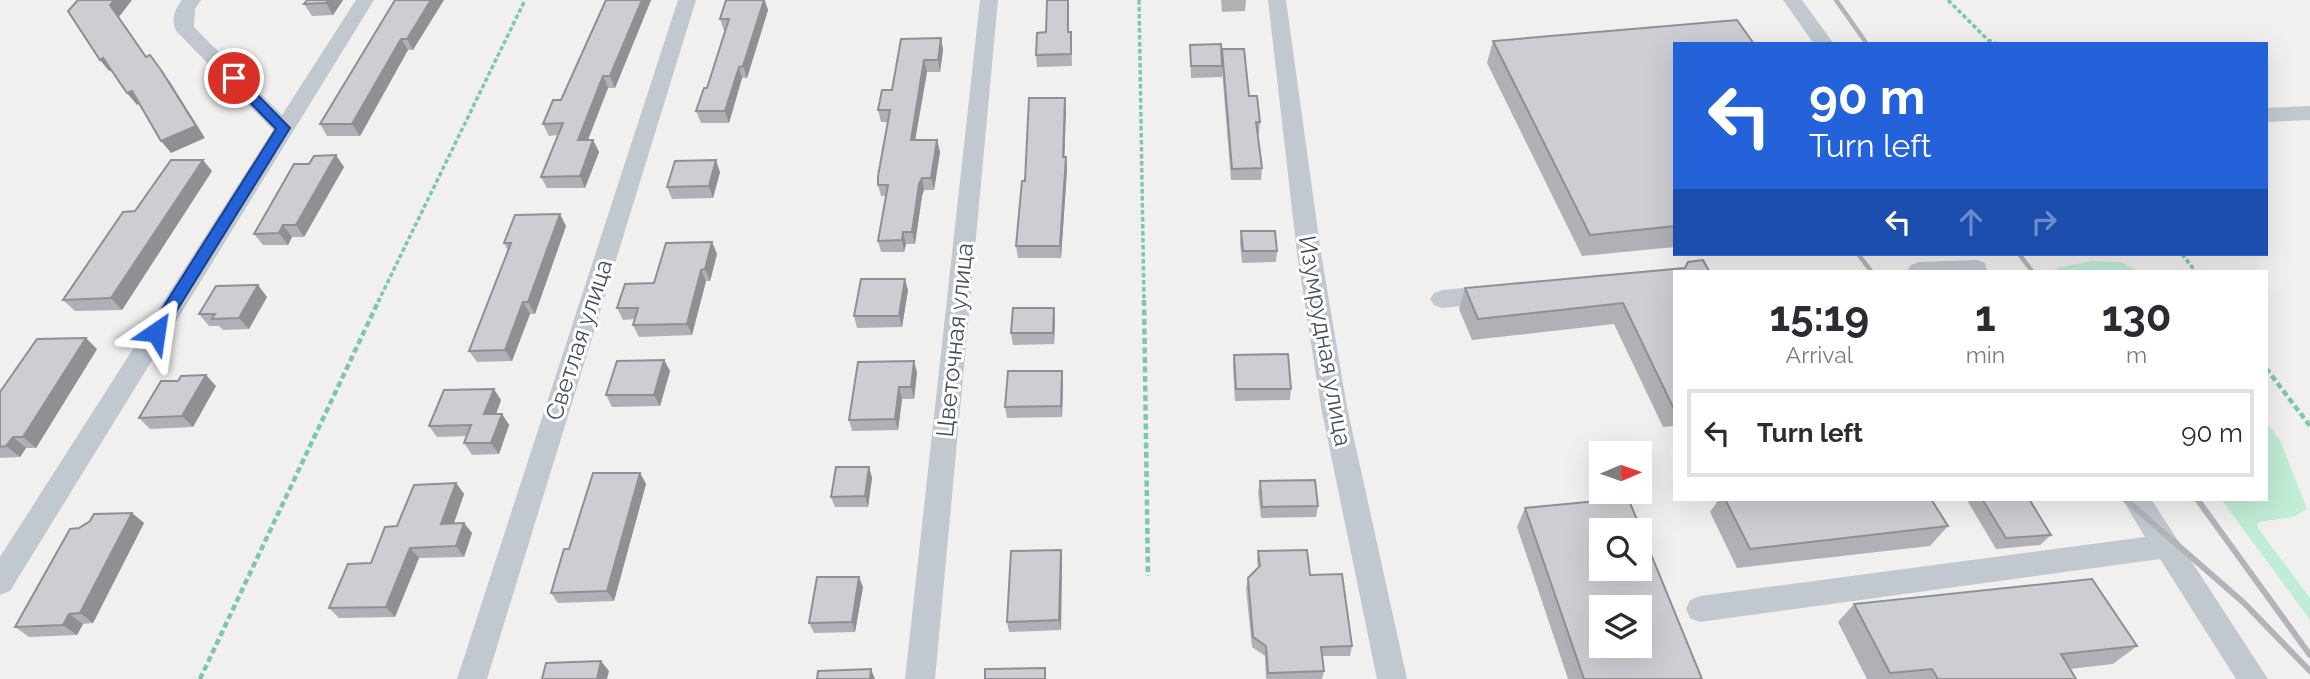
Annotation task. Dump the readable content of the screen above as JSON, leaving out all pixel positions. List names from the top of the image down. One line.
{"streets":{"street":["Светлая улица","Цветочная улица","Изумрудная улица"]},"north":"right","page":{"turn":["90 m","Turn left"],"eta":["15:19","Arrival","1","min","130","m"],"list":[{"name":"Turn left","value":"90 m"}]}}
